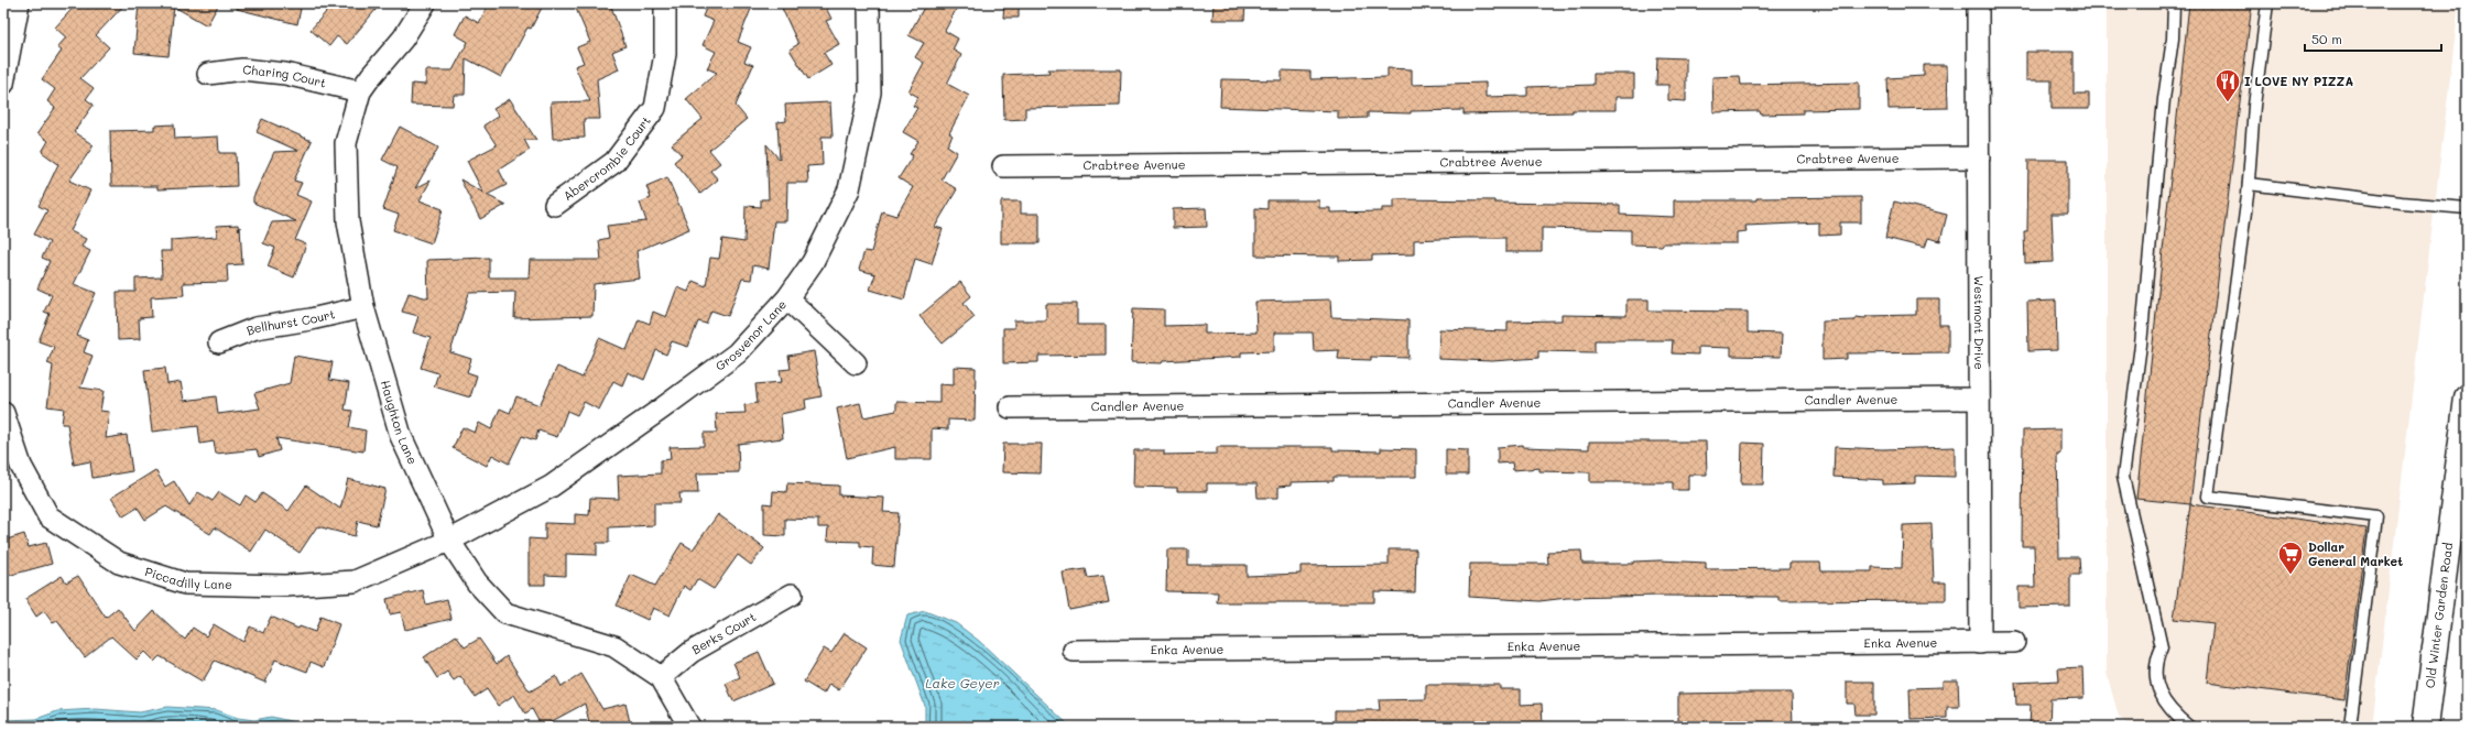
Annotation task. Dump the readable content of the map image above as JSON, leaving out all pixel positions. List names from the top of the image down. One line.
{"streets":{"main road":["Old Winter Garden Road"],"street":["Charing Court","Abercrombie Court","Crabtree Avenue","Westmont Drive","Bellhurst Court","Grosvenor Lane","Candler Avenue","Haughton Lane","Piccadilly Lane","Berks Court","Enka Avenue"]},"crossings":[["Charing Court","Haughton Lane"],["Crabtree Avenue","Westmont Drive"],["Westmont Drive","Candler Avenue"],["Westmont Drive","Enka Avenue"],["Bellhurst Court","Haughton Lane"],["Grosvenor Lane","Haughton Lane"],["Grosvenor Lane","Piccadilly Lane"],["Haughton Lane","Piccadilly Lane"],["Haughton Lane","Berks Court"]],"water":["Lake Geyer"],"places":{"restaurant":["I LOVE NY PIZZA"],"supermarket":["Dollar General Market"]},"scale_bar":"50 m"}
